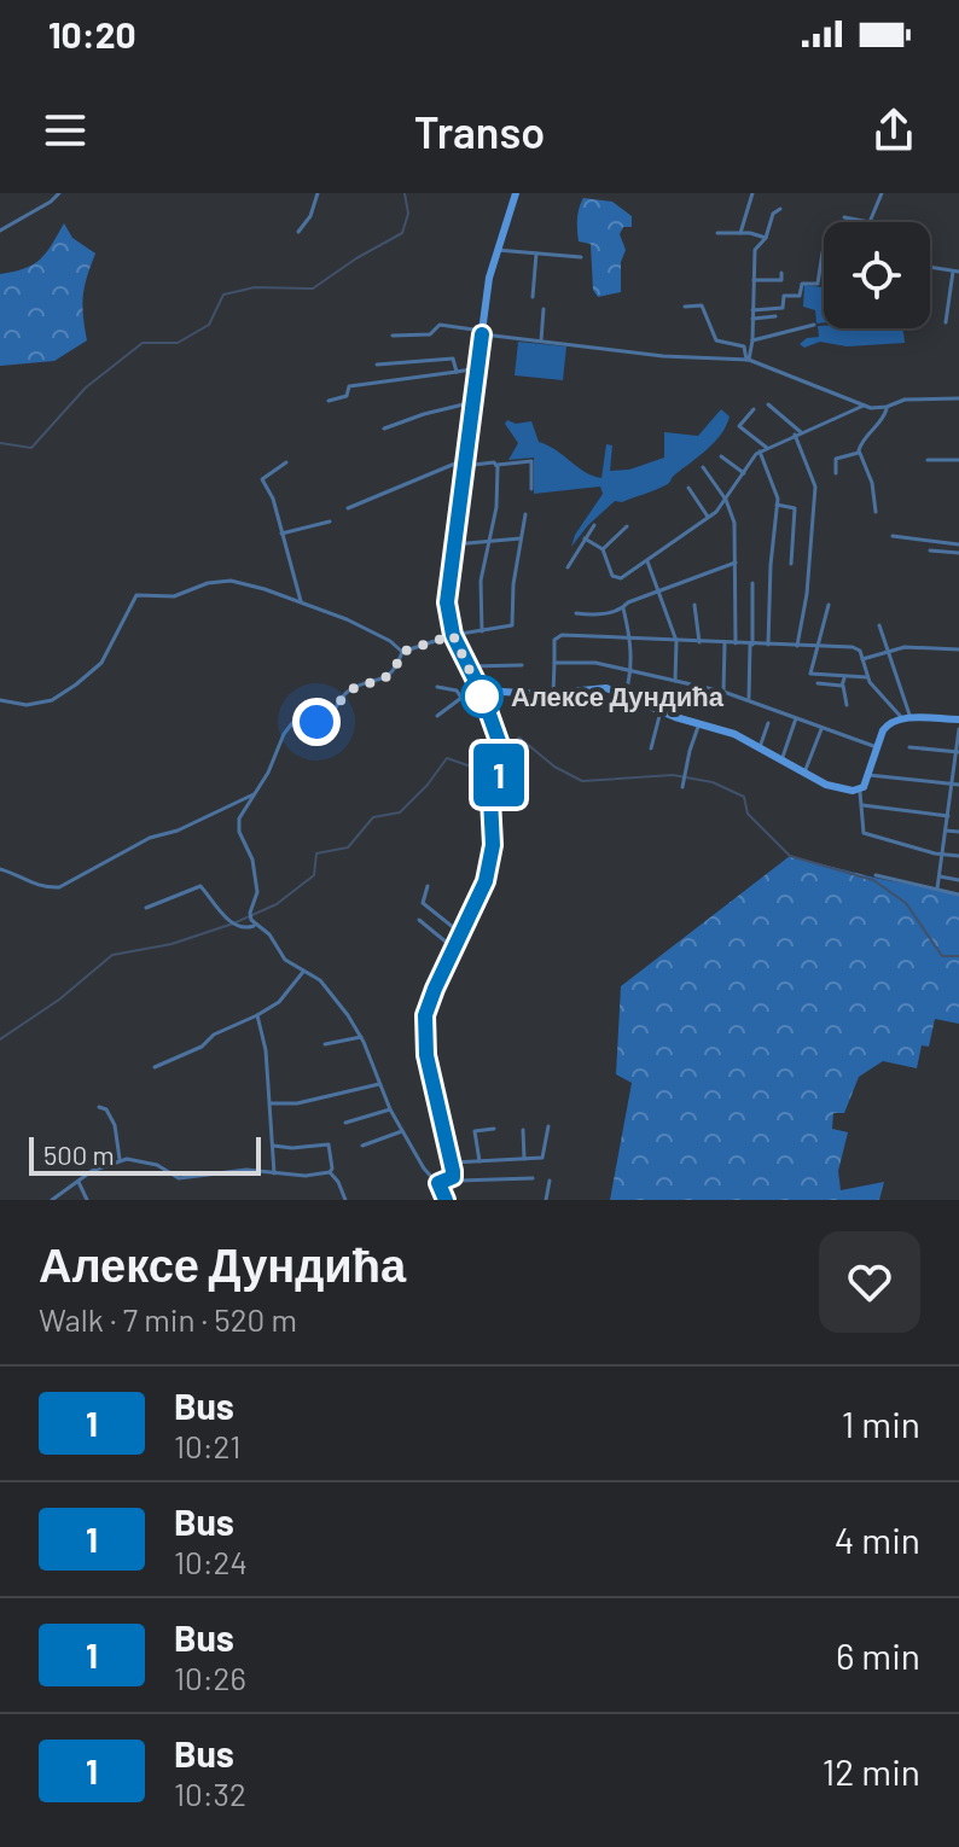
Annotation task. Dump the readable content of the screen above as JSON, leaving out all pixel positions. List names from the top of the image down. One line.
{"places":["Алексе Дундића"],"lines":["bus line 1"],"scale_bar":"500 m","page":{"status":"10:20","header":"Transo","on_map":"1","scale":"500 m","heading":["Алексе Дундића","Walk · 7 min · 520 m"],"list":[{"mark":"1","name":"Bus","note":"10:21","value":"1 min"},{"mark":"1","name":"Bus","note":"10:24","value":"4 min"},{"mark":"1","name":"Bus","note":"10:26","value":"6 min"},{"mark":"1","name":"Bus","note":"10:32","value":"12 min"}]}}
